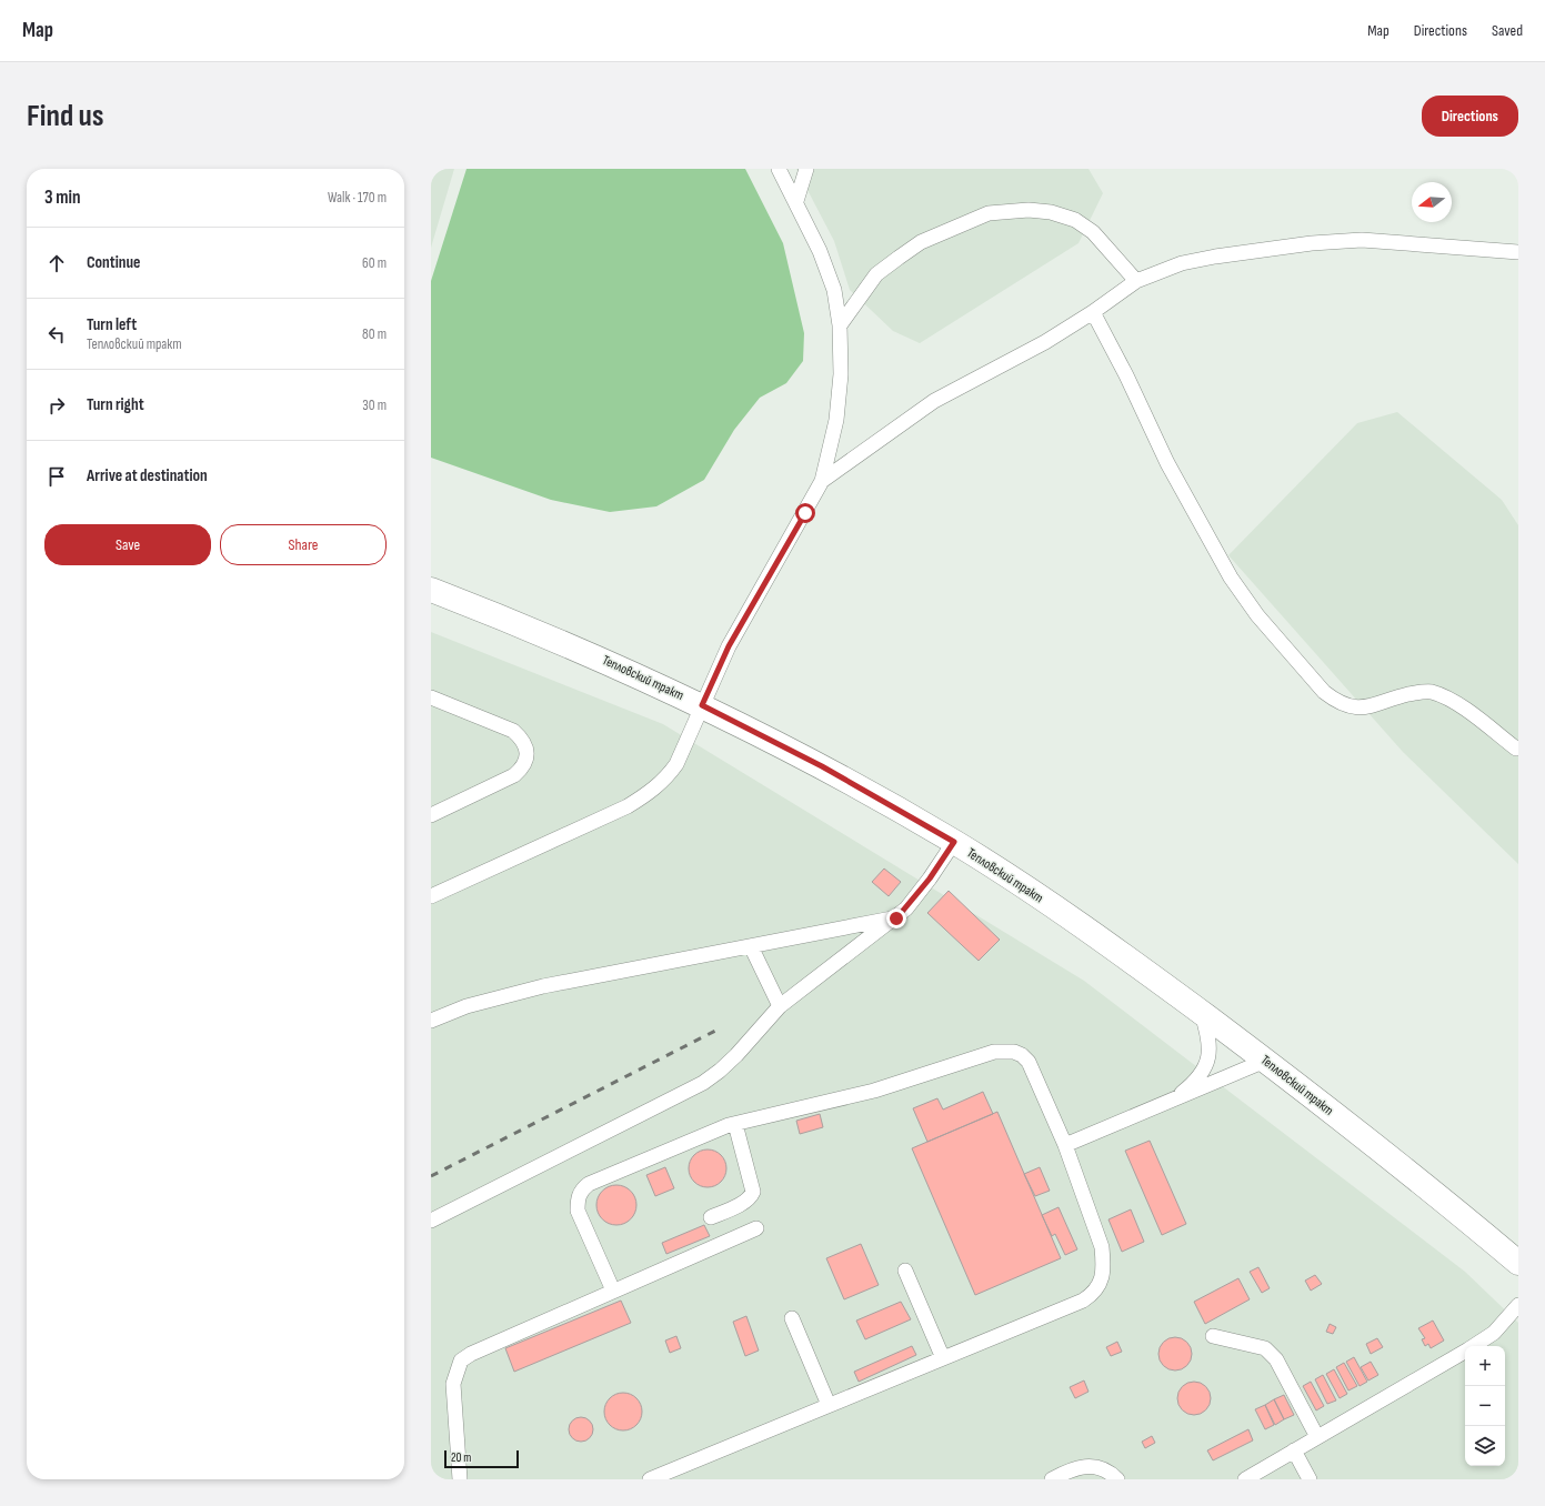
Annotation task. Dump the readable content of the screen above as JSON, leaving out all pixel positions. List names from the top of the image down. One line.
{"streets":{"main road":["Тепловский тракт"]},"scale_bar":"20 m","north":"left","page":{"header":"Map","nav":["Map","Directions","Saved"],"buttons":["Directions",["Save","Share"]],"title":"Find us","heading":["3 min","Walk · 170 m"],"list":[["Continue","60 m"],["Turn left","Тепловский тракт","80 m"],["Turn right","30 m"],"Arrive at destination"],"map_buttons":["+","−"],"scale":"20 m"}}
